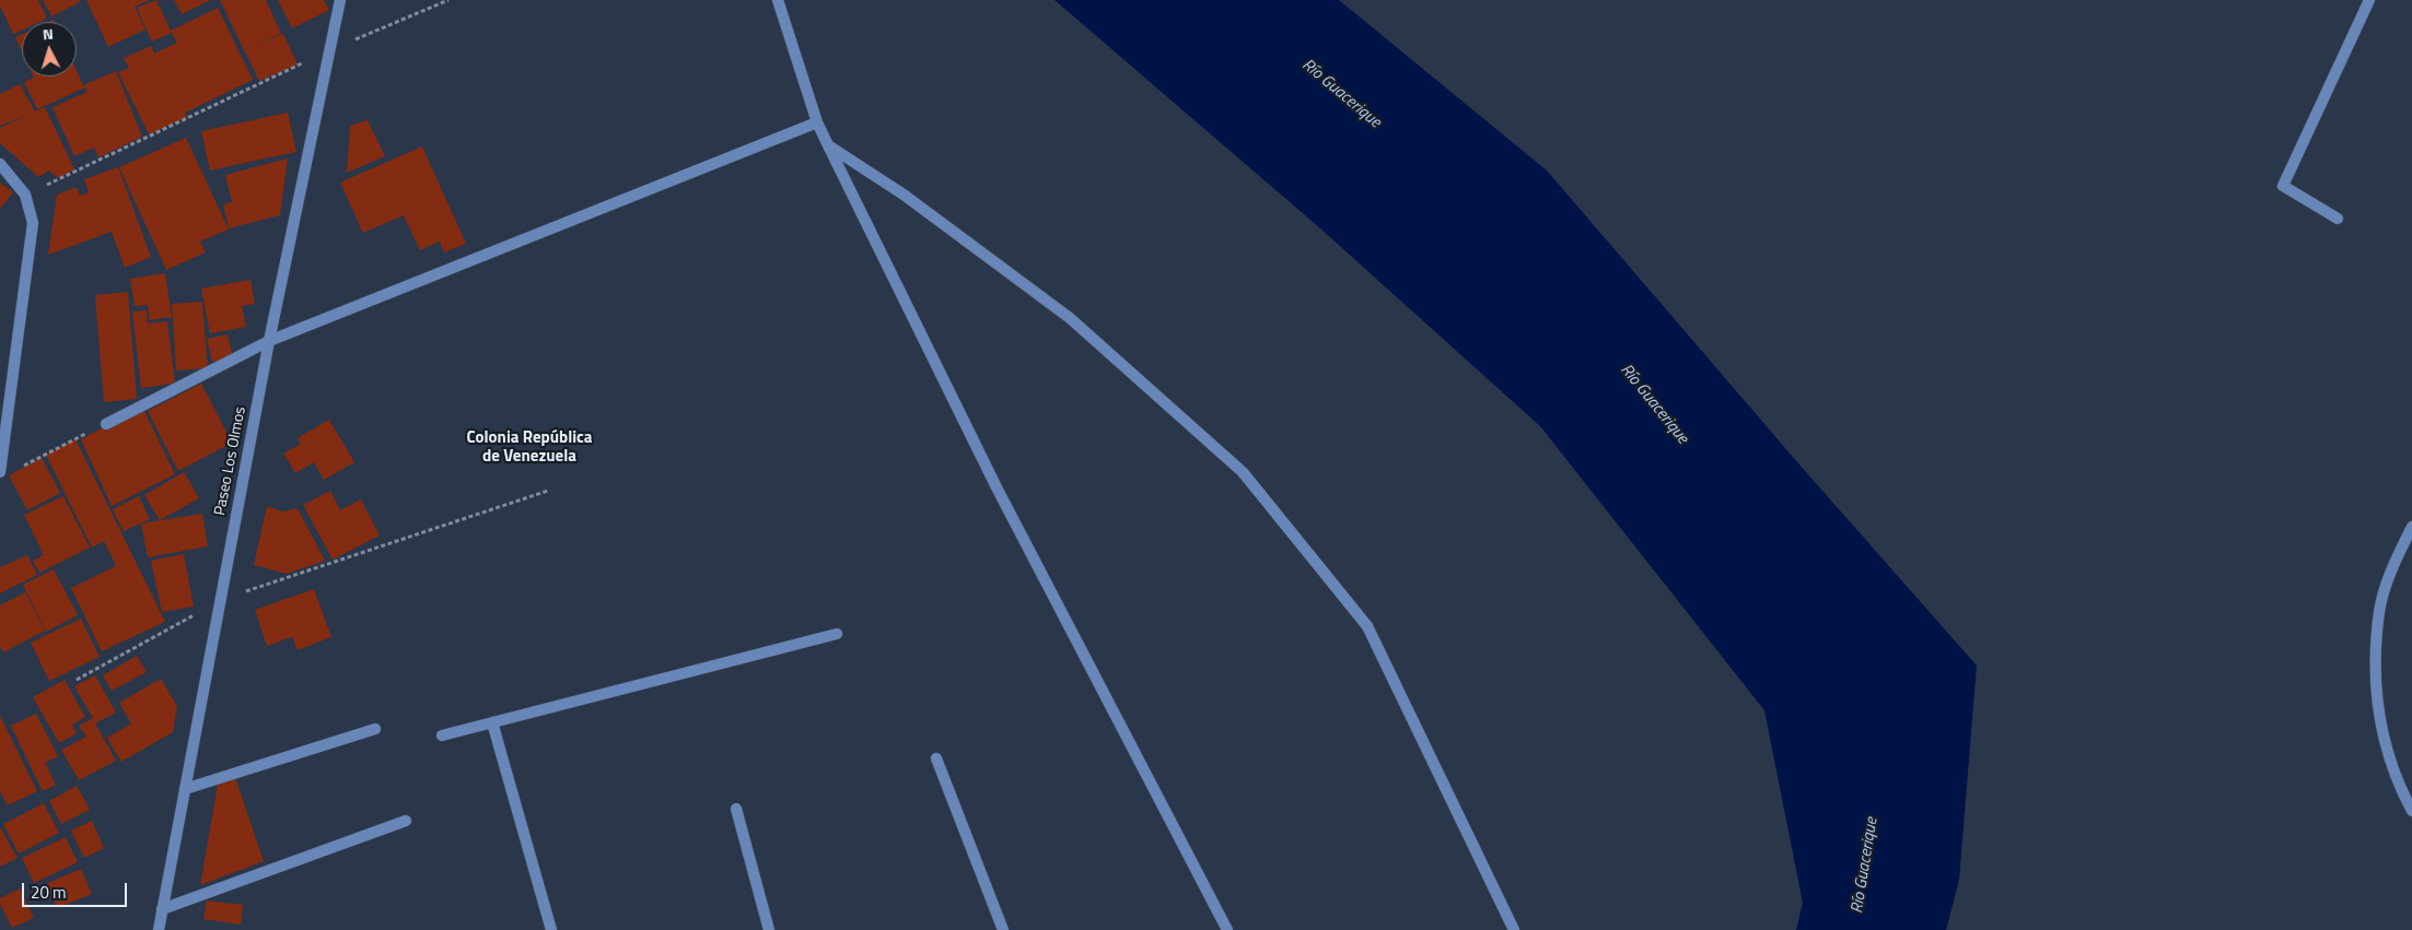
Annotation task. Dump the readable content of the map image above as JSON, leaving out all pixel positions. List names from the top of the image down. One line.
{"streets":{"street":["Paseo Los Olmos"]},"districts":["Colonia República de Venezuela"],"water":["Río Guacerique"],"scale_bar":"20 m","north":"top"}
